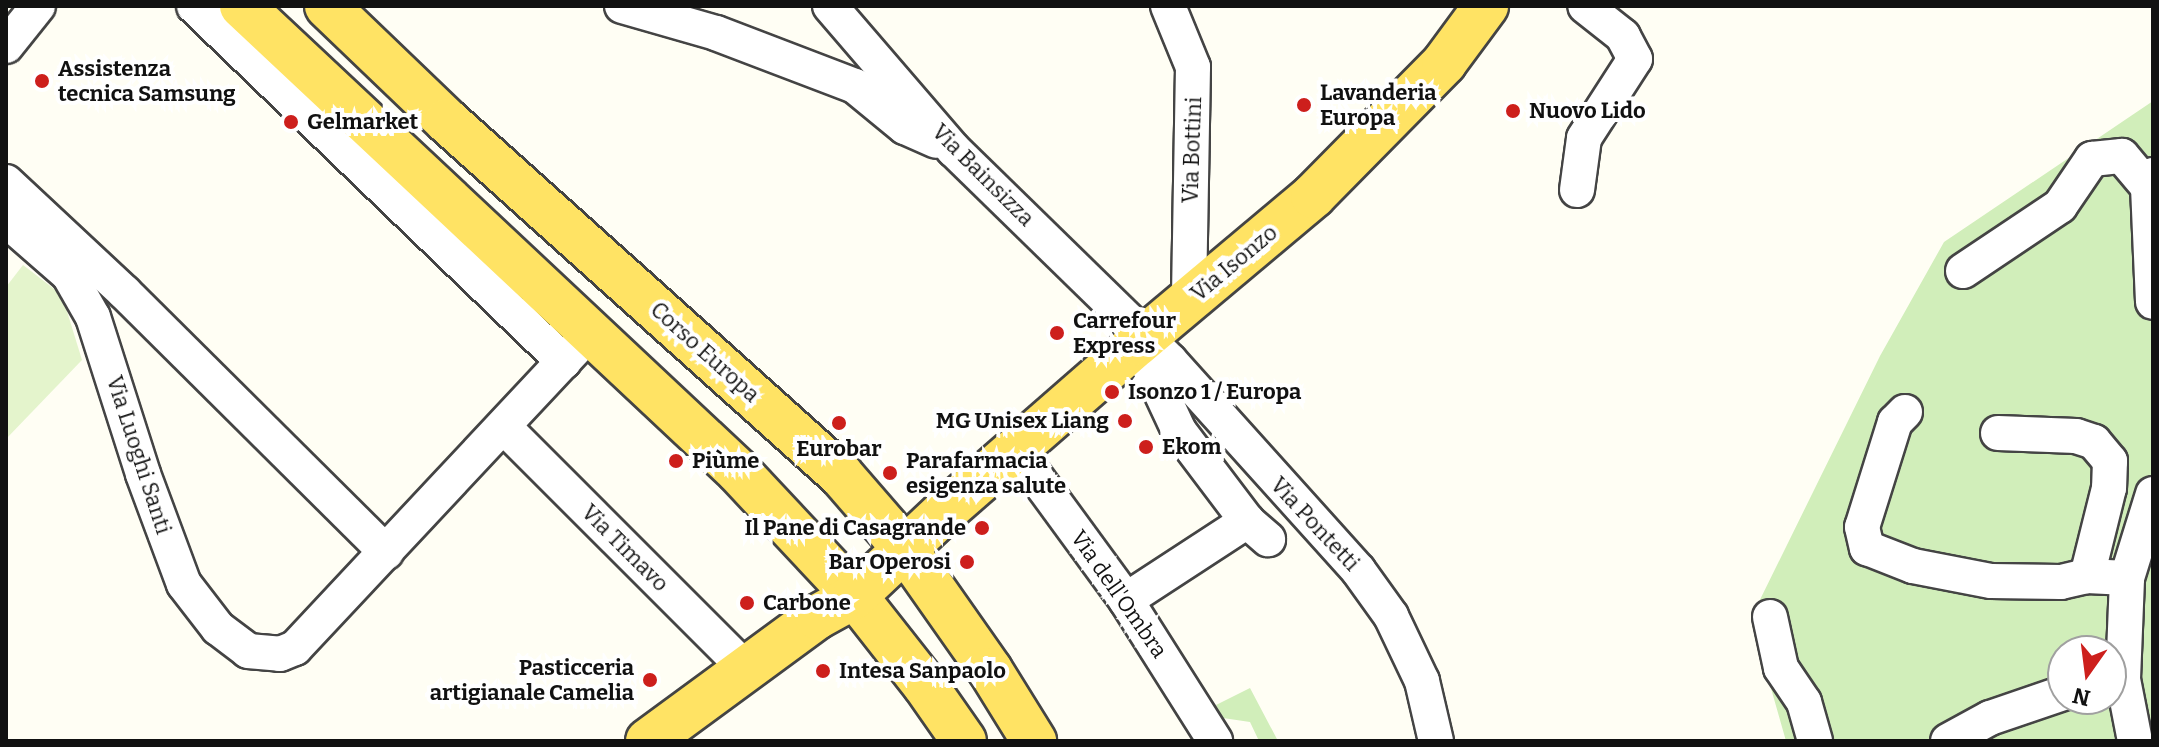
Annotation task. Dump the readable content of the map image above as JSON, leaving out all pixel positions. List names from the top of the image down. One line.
{"streets":{"main road":["Via Isonzo","Corso Europa"],"street":["Via Bottini","Via Bainsizza","Via Luoghi Santi","Via Pontetti","Via Timavo","Via dell'Ombra"]},"crossings":[["Via Bottini","Via Isonzo"],["Via Bainsizza","Via Isonzo"],["Via Bainsizza","Via Pontetti"],["Via Isonzo","Corso Europa"],["Via Isonzo","Via Pontetti"],["Via Isonzo","Via dell'Ombra"]],"places":["Assistenza tecnica Samsung","Lavanderia Europa","Nuovo Lido","Gelmarket","Carrefour Express","Isonzo 1 / Europa","MG Unisex Liang","Eurobar","Ekom","Piùme","Parafarmacia esigenza salute","Il Pane di Casagrande","Bar Operosi","Carbone","Intesa Sanpaolo","Pasticceria artigianale Camelia"],"north":"bottom"}
